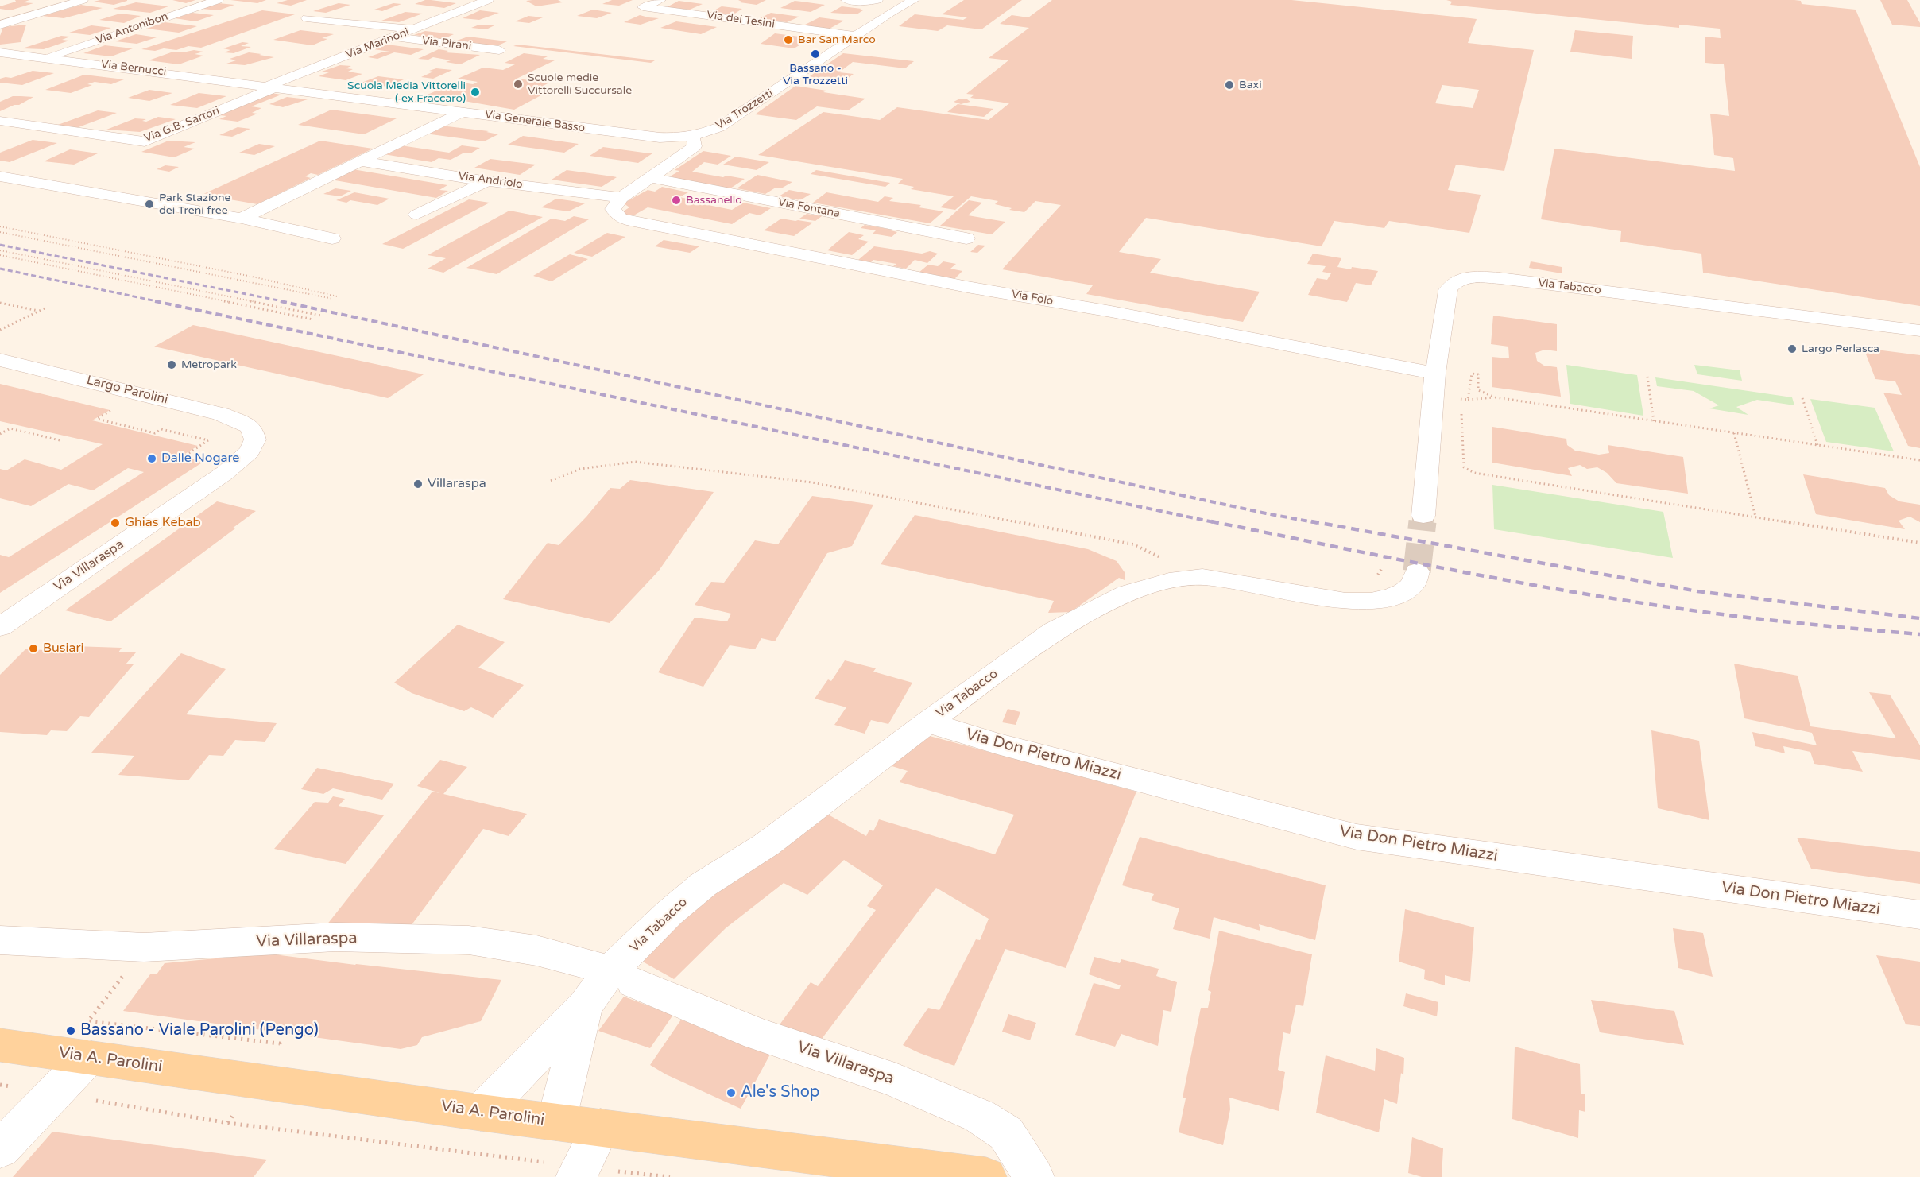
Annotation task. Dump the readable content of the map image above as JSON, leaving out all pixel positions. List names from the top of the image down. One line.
{"streets":{"main road":["Via A. Parolini"],"street":["Via dei Tesini","Via Antonibon","Via Marinoni","Via Pirani","Via Bernucci","Via Trozzetti","Via Generale Basso","Via G.B. Sartori","Via Andriolo","Via Fontana","Via Tabacco","Via Folo","Largo Parolini","Via Villaraspa","Via Don Pietro Miazzi"]},"crossings":[["Via dei Tesini","Via Trozzetti"],["Via Antonibon","Via Bernucci"],["Via Marinoni","Via Pirani"],["Via Marinoni","Via Bernucci"],["Via Marinoni","Via Generale Basso"],["Via Marinoni","Via G.B. Sartori"],["Via Bernucci","Via Generale Basso"],["Via Bernucci","Via G.B. Sartori"],["Via Trozzetti","Via Generale Basso"],["Via Generale Basso","Via G.B. Sartori"],["Via Andriolo","Via Folo"],["Via Tabacco","Via Folo"],["Via Tabacco","Via Villaraspa"],["Via Tabacco","Via Don Pietro Miazzi"],["Via Tabacco","Via A. Parolini"],["Largo Parolini","Via Villaraspa"]],"places":["Bar San Marco","Bassano - Via Trozzetti","Scuole medie Vittorelli Succursale","Baxi","Scuola Media Vittorelli ( ex Fraccaro)","Bassanello","Park Stazione dei Treni free","Largo Perlasca","Metropark","Dalle Nogare","Villaraspa","Ghias Kebab","Busiari","Bassano - Viale Parolini (Pengo)","Ale's Shop"]}
